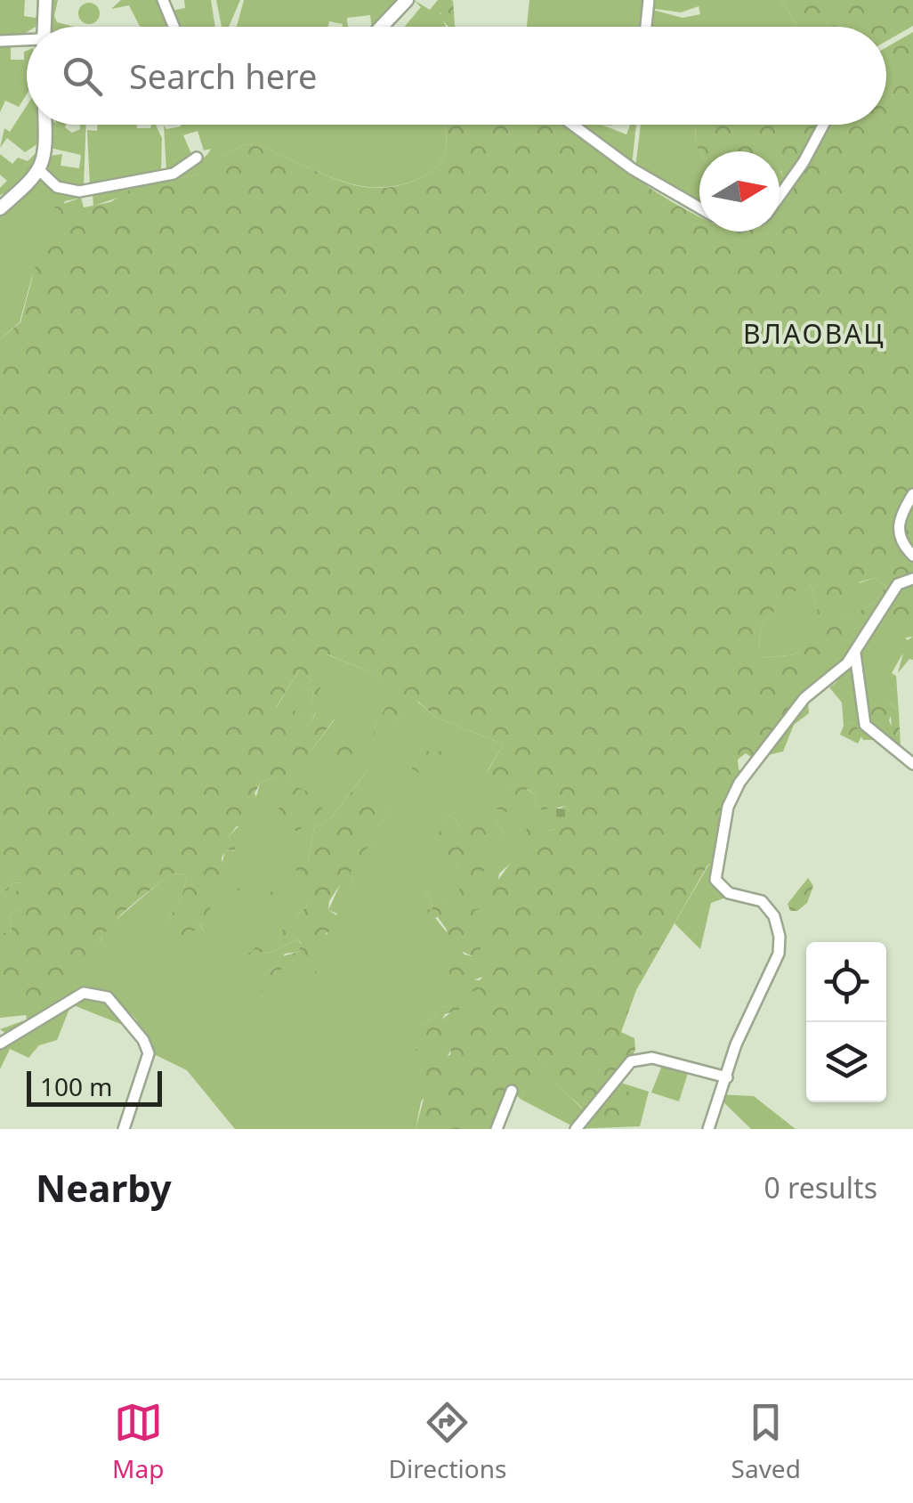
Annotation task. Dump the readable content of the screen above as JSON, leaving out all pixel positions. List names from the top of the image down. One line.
{"districts":["ВЛАОВАЦ"],"scale_bar":"100 m","north":"right","page":{"search":"Search here","scale":"100 m","heading":["Nearby","0 results"],"nav":["Map","Directions","Saved"]}}
